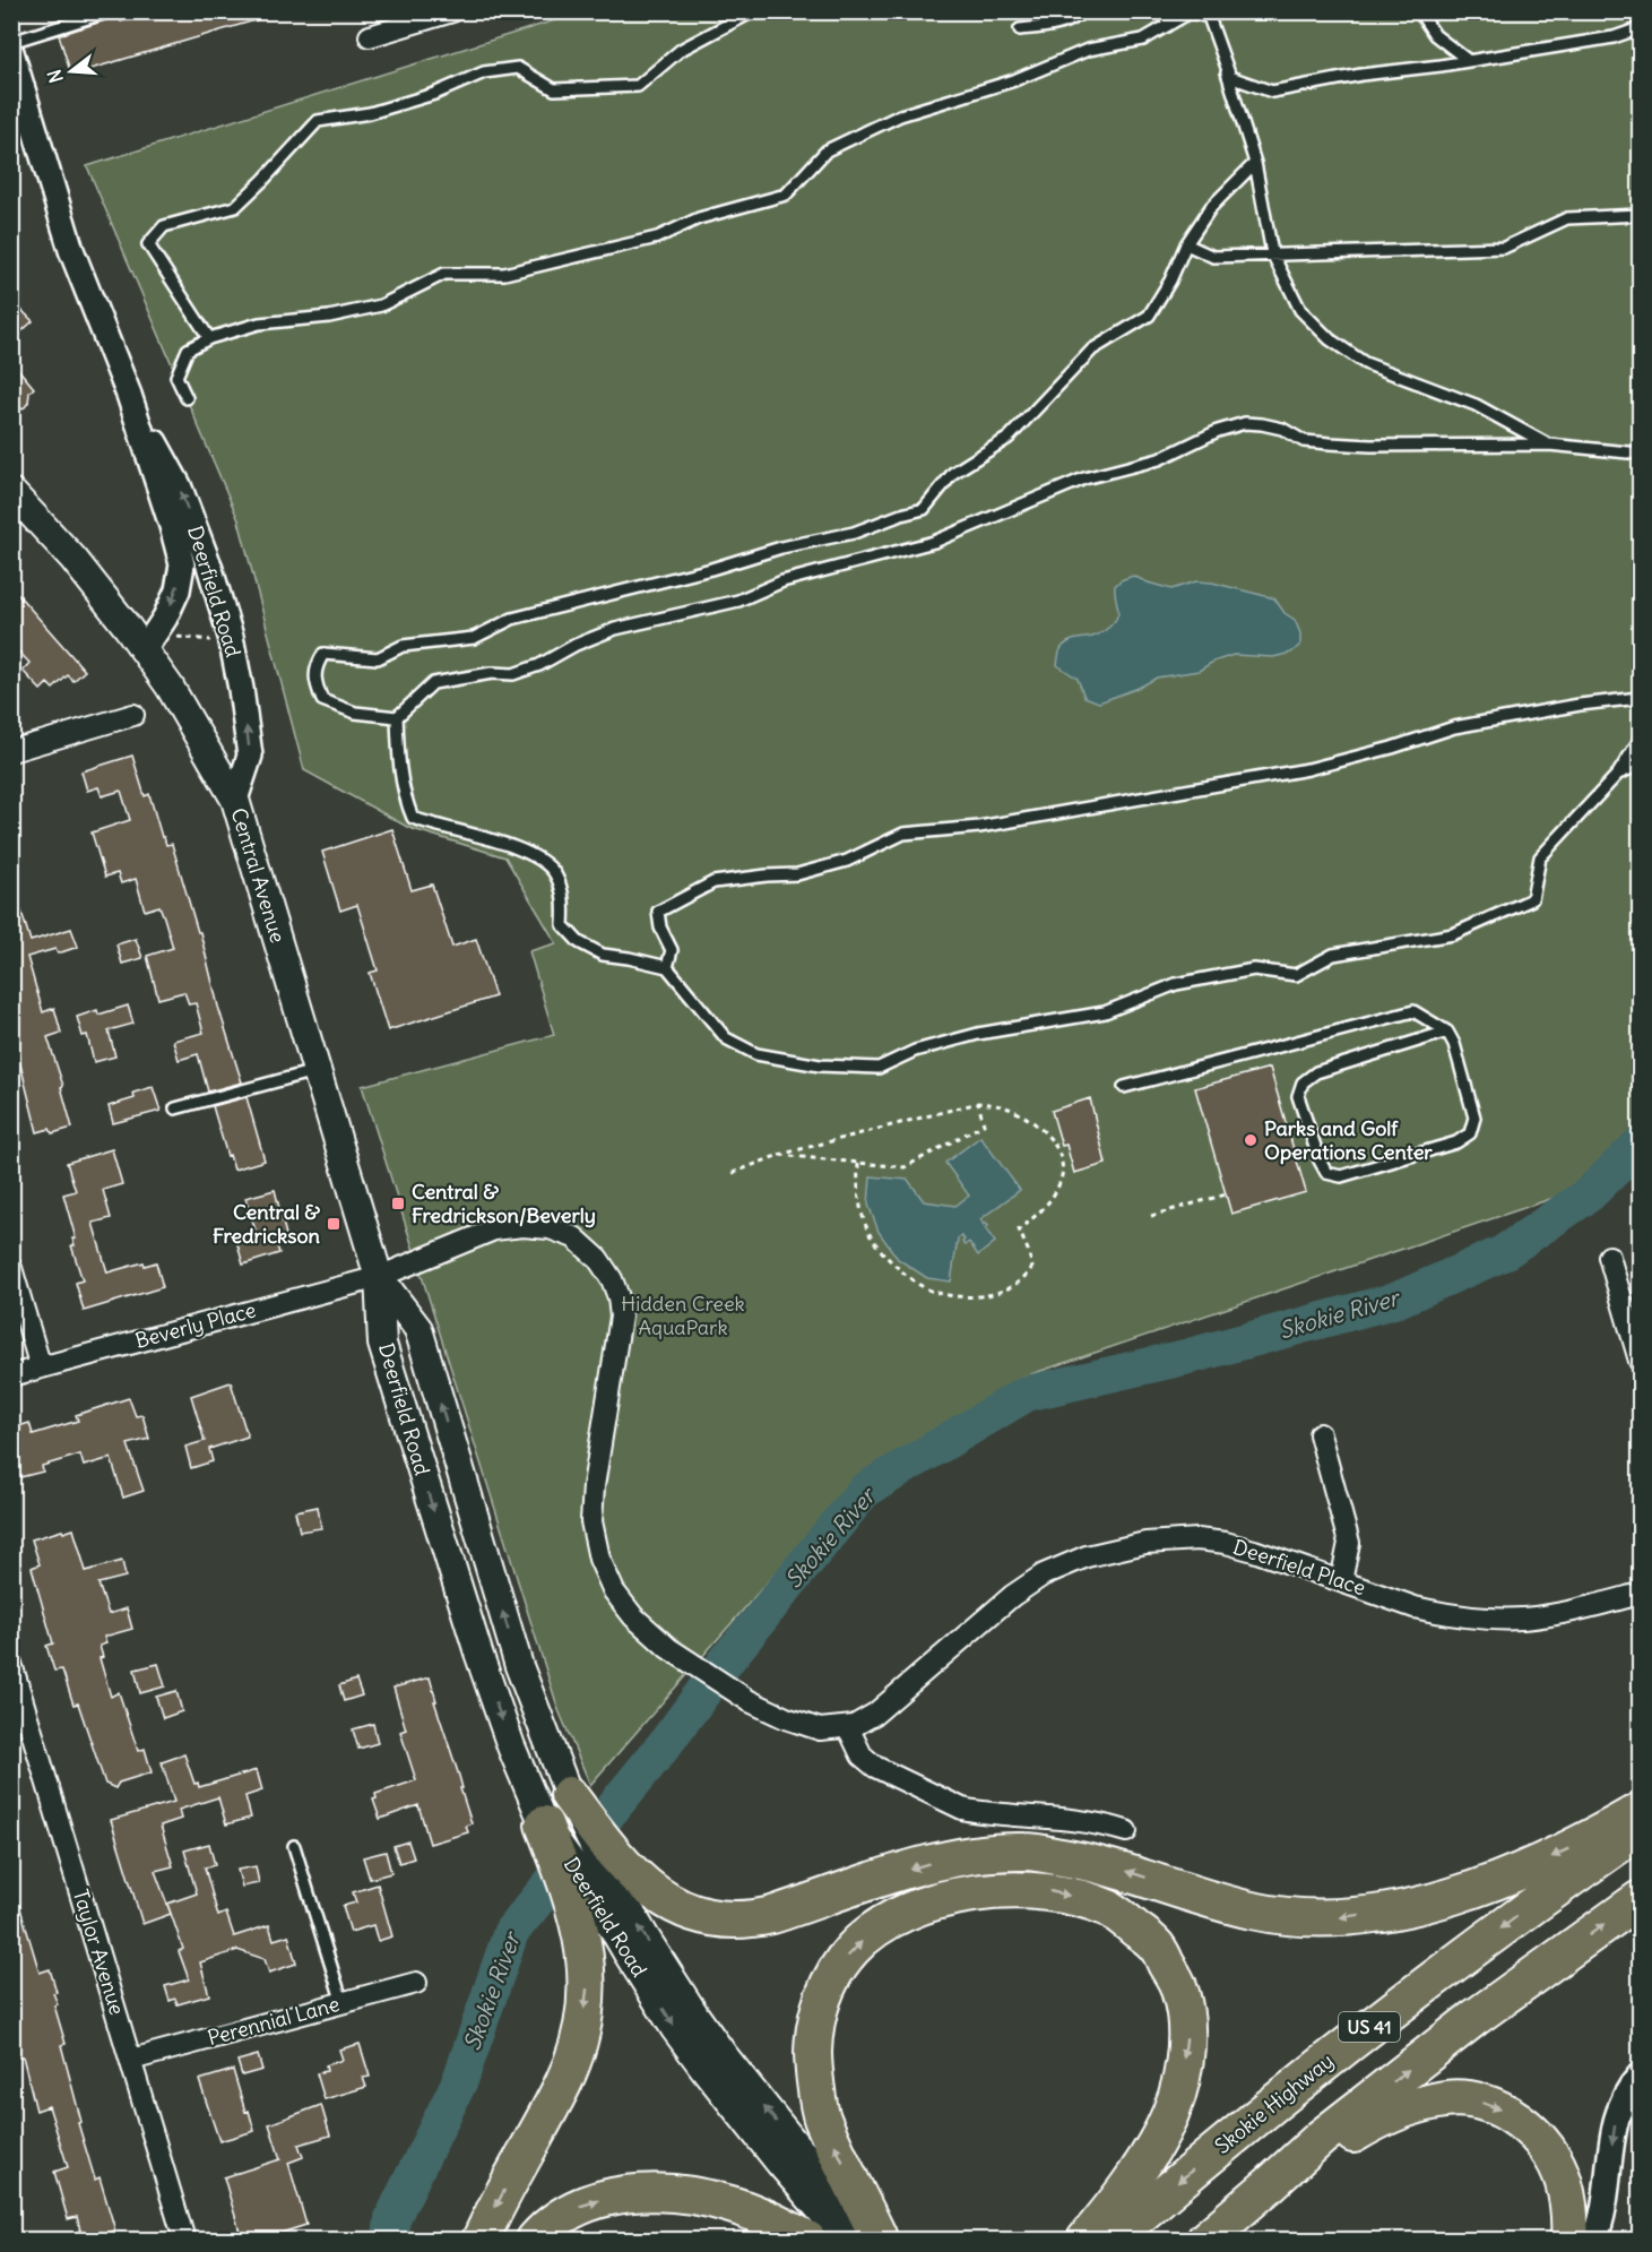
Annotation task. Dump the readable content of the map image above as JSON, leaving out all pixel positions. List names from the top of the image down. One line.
{"streets":{"highway":["US 41","Skokie Highway"],"main road":["Deerfield Road","Central Avenue"],"street":["Beverly Place","Deerfield Place","Taylor Avenue","Perennial Lane"]},"crossings":[["Deerfield Road","Central Avenue"],["Deerfield Road","Beverly Place"],["Central Avenue","Beverly Place"],["Beverly Place","Deerfield Place"],["Taylor Avenue","Perennial Lane"]],"water":["Skokie River"],"parks":["Hidden Creek AquaPark"],"places":{"other":["Parks and Golf Operations Center"],"transit":["Central & Fredrickson/Beverly","Central & Fredrickson"]},"north":"left"}
